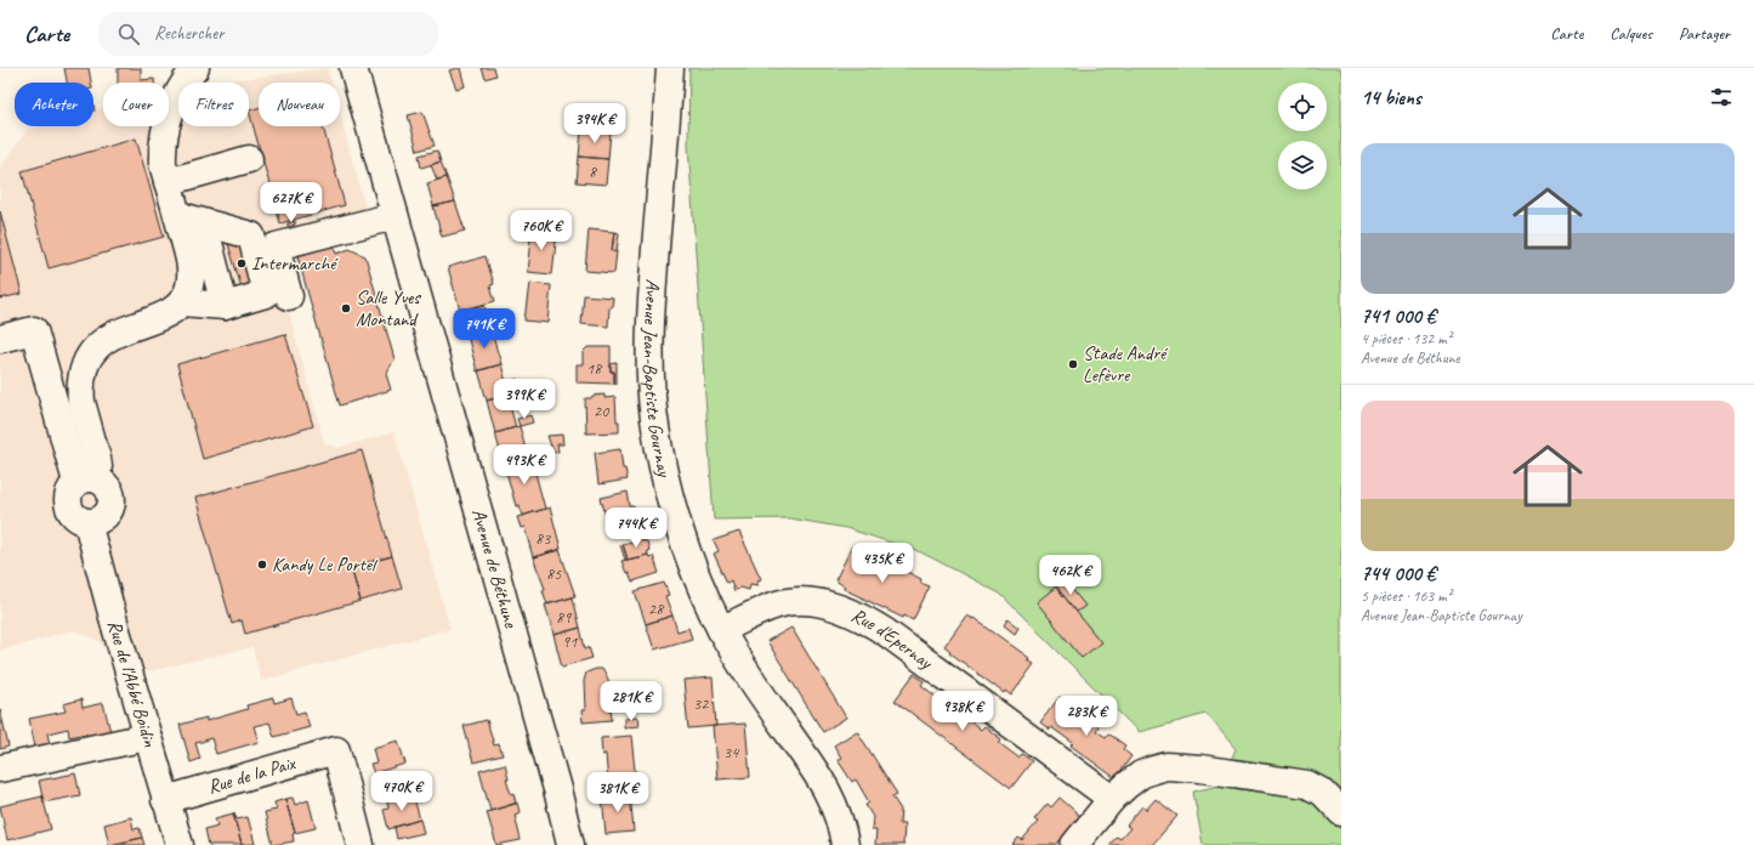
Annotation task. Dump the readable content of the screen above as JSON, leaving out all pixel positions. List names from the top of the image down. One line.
{"streets":{"street":["Avenue Jean-Baptiste Gournay","Avenue de Béthune","Rue d'Epernay","Rue de l'Abbé Boidin","Rue de la Paix"]},"crossings":[["Avenue Jean-Baptiste Gournay","Rue d'Epernay"],["Rue de l'Abbé Boidin","Rue de la Paix"]],"places":["Intermarché","Salle Yves Montand","Stade André Lefèvre","Kandy Le Portel"],"house_numbers":["8","18","20","83","85","28","89","91","32","34"],"page":{"header":"Carte","search":"Rechercher","nav":["Carte","Calques","Partager"],"heading":"14 biens","chip":["Acheter","Louer","Filtres","Nouveau"],"price":["394K €","627K €","760K €","741K €","399K €","493K €","744K €","435K €","462K €","281K €","938K €","283K €","470K €","381K €"],"list":[{"name":"741 000 €","note":"4 pièces · 132 m² · Avenue de Béthune"},{"name":"744 000 €","note":"5 pièces · 163 m² · Avenue Jean-Baptiste Gournay"}]}}
